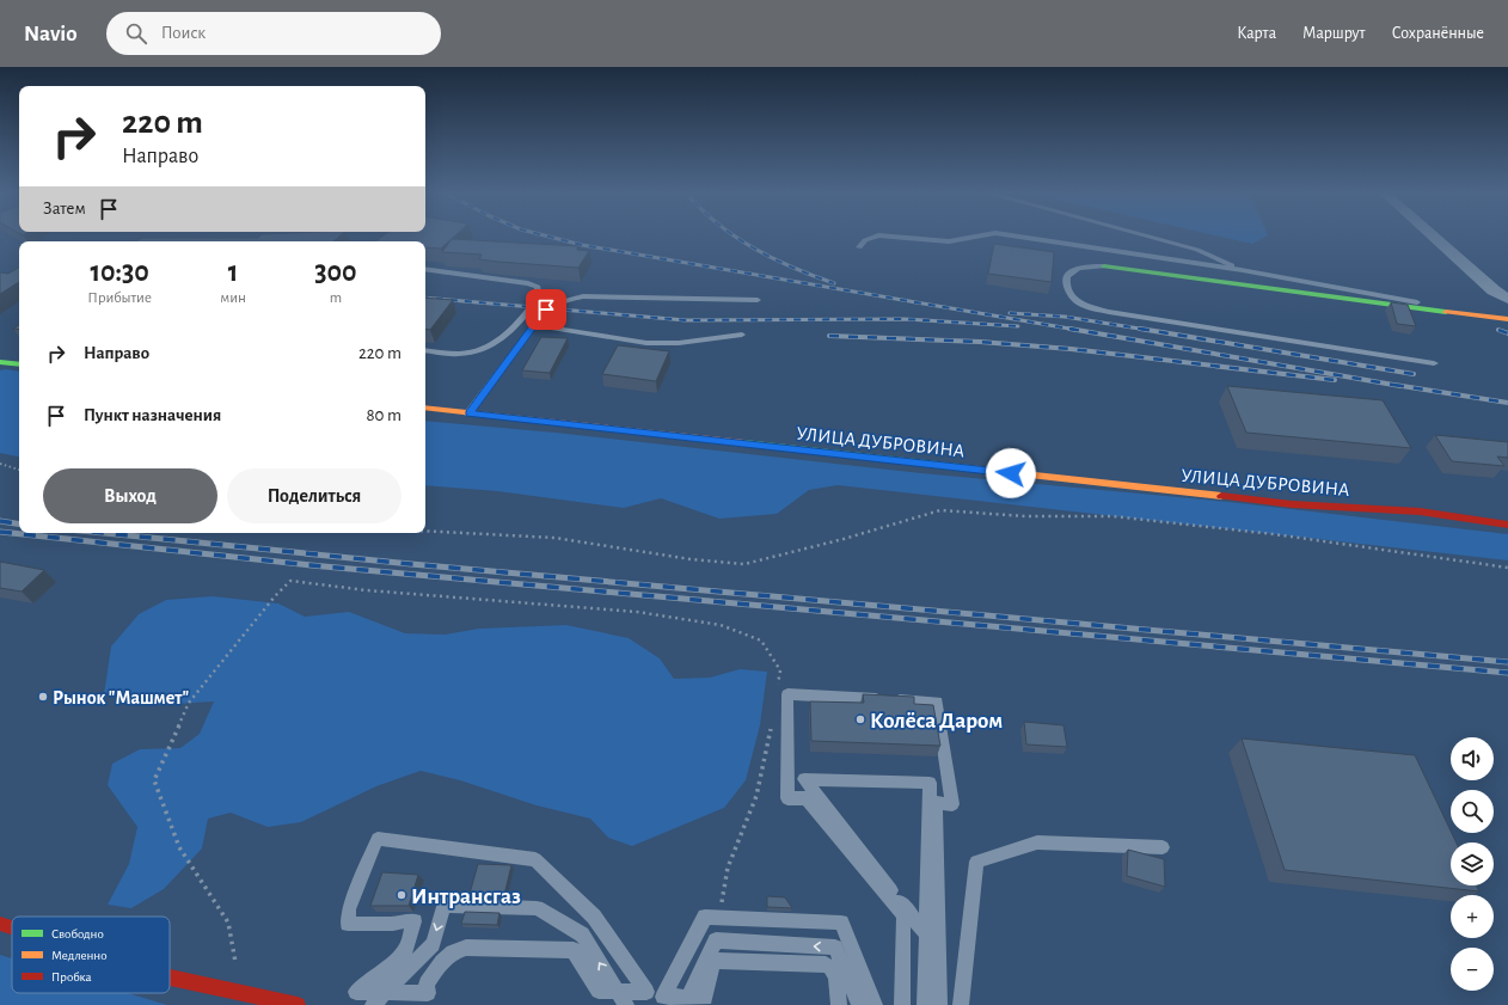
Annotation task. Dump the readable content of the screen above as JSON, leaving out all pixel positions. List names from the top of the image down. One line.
{"streets":{"main road":["УЛИЦА ДУБРОВИНА"]},"places":["Рынок \"Машмет\"","Колёса Даром","Интрансгаз"],"legend":["Свободно","Медленно","Пробка"],"page":{"header":"Navio","search":"Поиск","nav":["Карта","Маршрут","Сохранённые"],"turn":["220 m","Направо"],"then":"Затем","eta":["10:30","Прибытие","1","мин","300","m"],"list":[{"name":"Направо","value":"220 m"},{"name":"Пункт назначения","value":"80 m"}],"buttons":["Выход","Поделиться"],"map_buttons":["+","−"]}}
